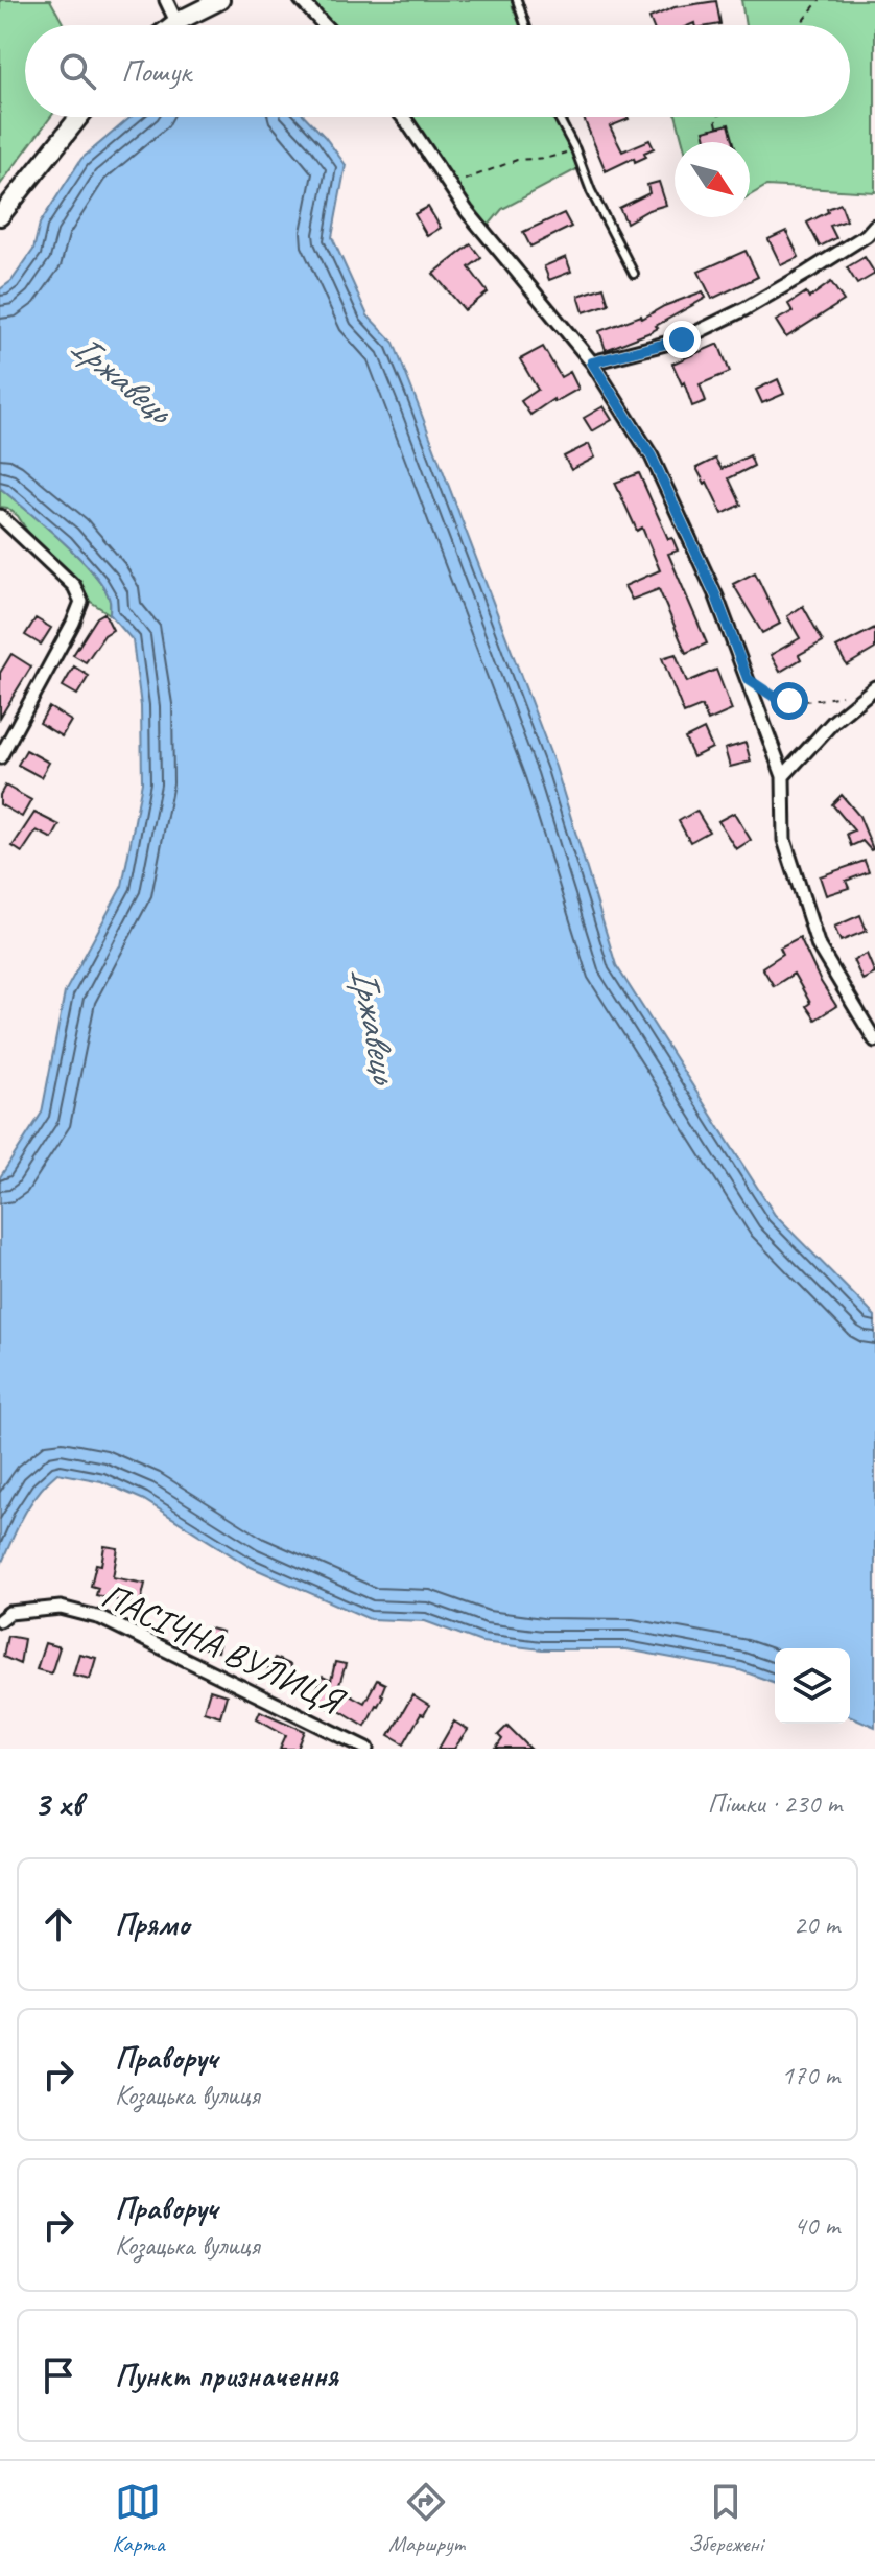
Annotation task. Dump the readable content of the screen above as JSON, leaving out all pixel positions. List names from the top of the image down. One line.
{"streets":{"street":["ПАСІЧНА ВУЛИЦЯ"]},"water":["Іржавець"],"north":"bottom right","page":{"search":"Пошук","heading":["3 хв","Пішки · 230 m"],"list":[["Прямо","20 m"],["Праворуч","Козацька вулиця","170 m"],["Праворуч","Козацька вулиця","40 m"],"Пункт призначення"],"nav":["Карта","Маршрут","Збережені"]}}
